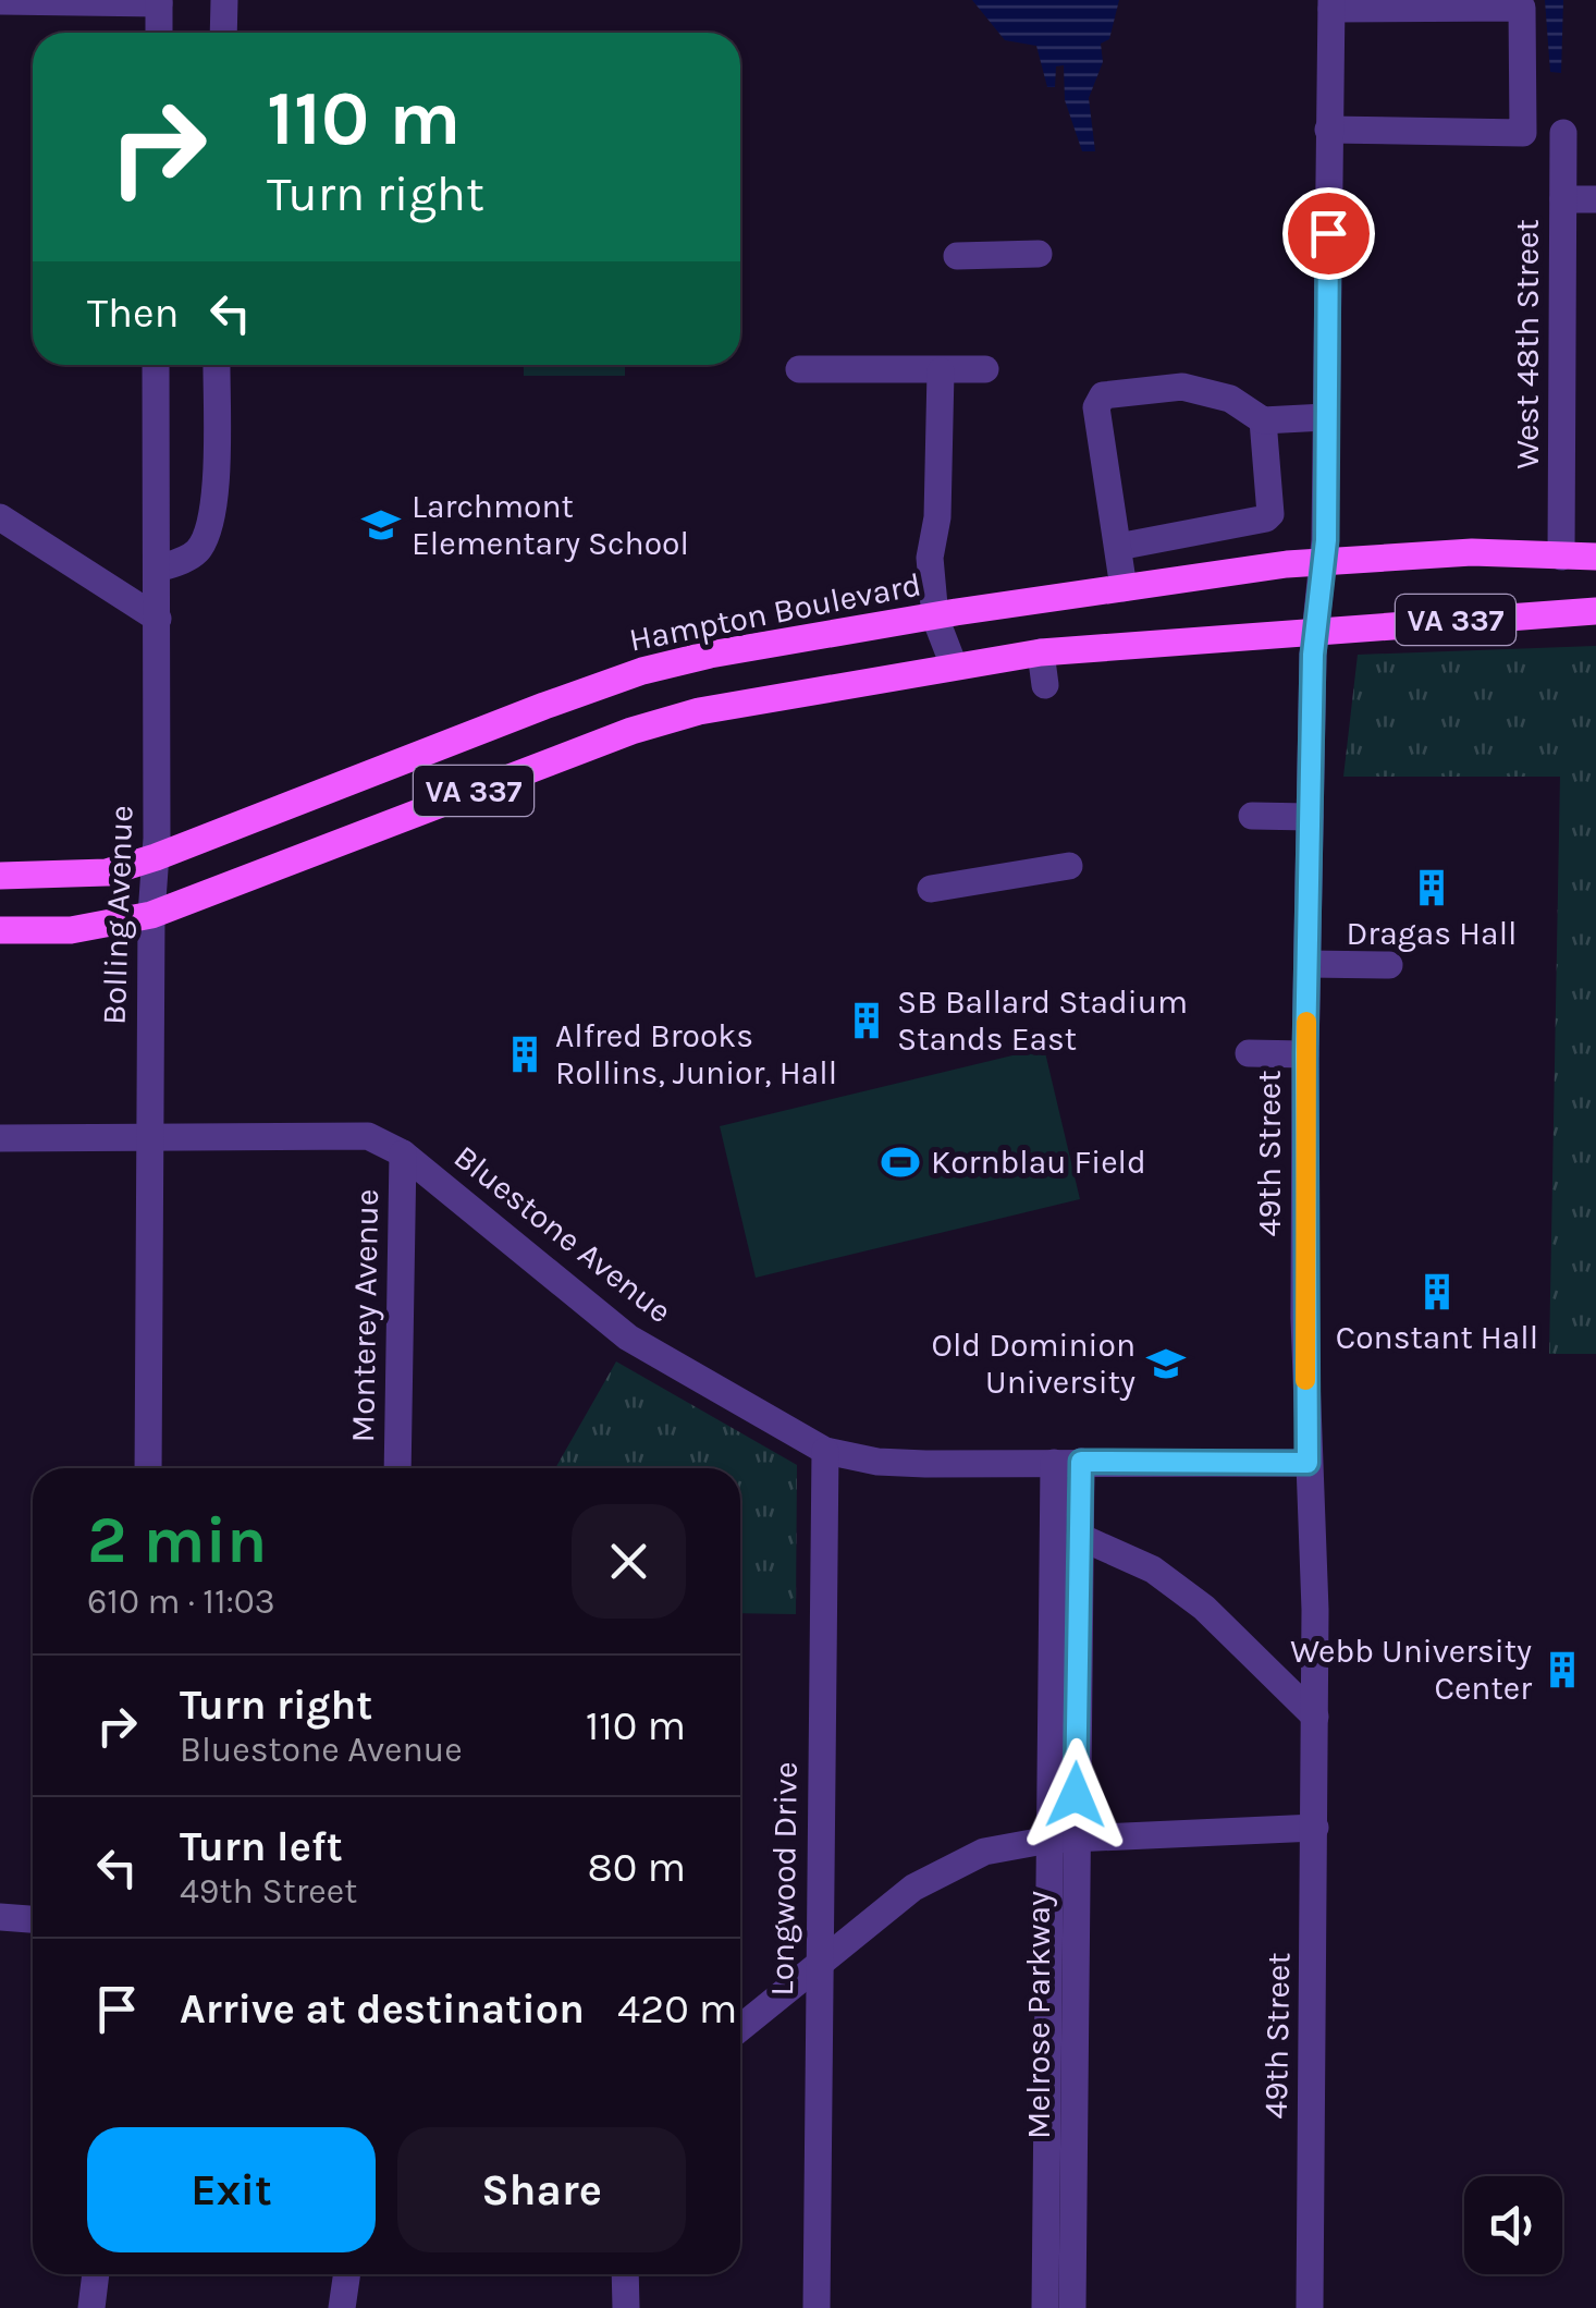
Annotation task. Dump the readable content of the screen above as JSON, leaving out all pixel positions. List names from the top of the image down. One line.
{"streets":{"main road":["Hampton Boulevard","VA 337"],"street":["West 48th Street","Bolling Avenue","49th Street","Bluestone Avenue","Monterey Avenue","Longwood Drive","Melrose Parkway"]},"crossings":[["West 48th Street","Hampton Boulevard"],["Hampton Boulevard","Bolling Avenue"],["Hampton Boulevard","49th Street"],["VA 337","Bolling Avenue"],["VA 337","49th Street"],["Bolling Avenue","Bluestone Avenue"],["49th Street","Bluestone Avenue"],["Bluestone Avenue","Monterey Avenue"],["Bluestone Avenue","Longwood Drive"],["Bluestone Avenue","Melrose Parkway"]],"places":{"school or university":["Larchmont Elementary School","Old Dominion University"],"building":["Dragas Hall","SB Ballard Stadium Stands East","Alfred Brooks Rollins, Junior, Hall","Constant Hall","Webb University Center"],"sports":["Kornblau Field"]},"page":{"turn":["110 m","Turn right"],"then":"Then","heading":["2 min","610 m · 11:03"],"list":[{"name":"Turn right","note":"Bluestone Avenue","value":"110 m"},{"name":"Turn left","note":"49th Street","value":"80 m"},{"name":"Arrive at destination","value":"420 m"}],"buttons":["Exit","Share"]}}
